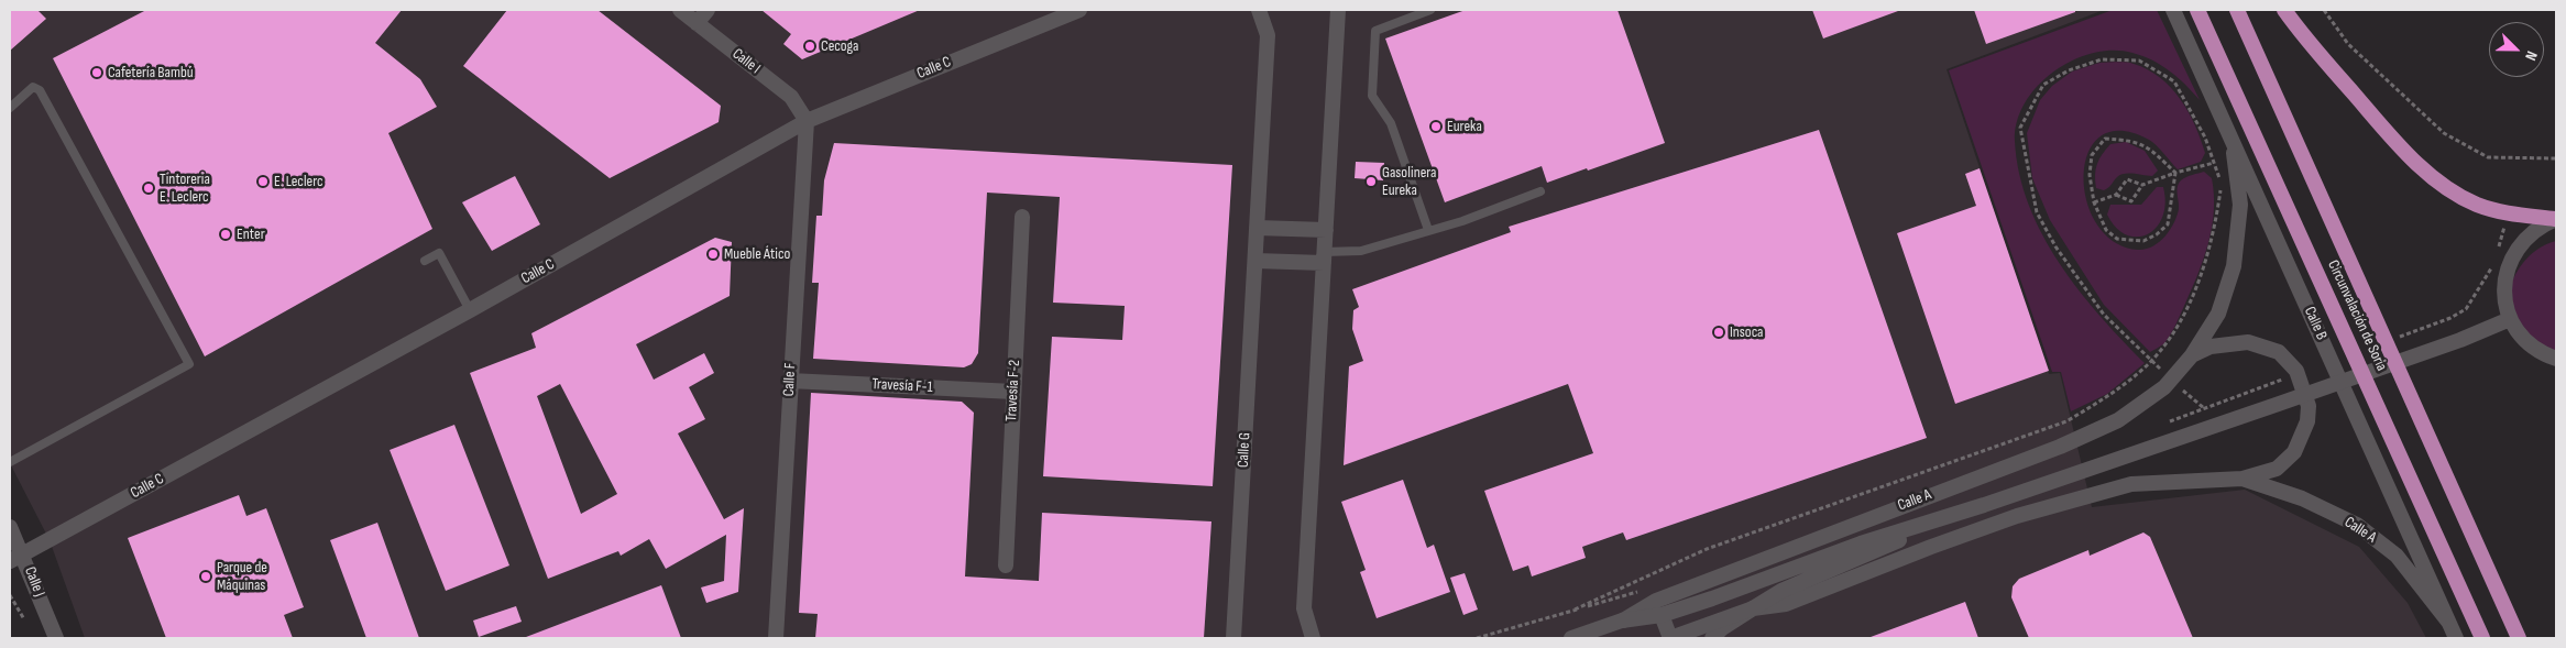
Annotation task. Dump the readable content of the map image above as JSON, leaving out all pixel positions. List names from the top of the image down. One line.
{"streets":{"highway":["Circunvalación de Soria"],"street":["Calle I","Calle C","Calle B","Calle F","Travesía F-1","Travesía F-2","Calle G","Calle A","Calle J"]},"crossings":[["Calle I","Calle C"],["Calle I","Calle F"],["Calle C","Calle F"],["Calle C","Calle J"],["Calle B","Calle A"],["Calle F","Travesía F-1"],["Travesía F-1","Travesía F-2"]],"places":["Cecoga","Cafetería Bambú","Eureka","E. Leclerc","Gasolinera Eureka","Tintoreria E. Leclerc","Enter","Mueble Ático","Insoca","Parque de Máquinas"],"north":"bottom right"}
